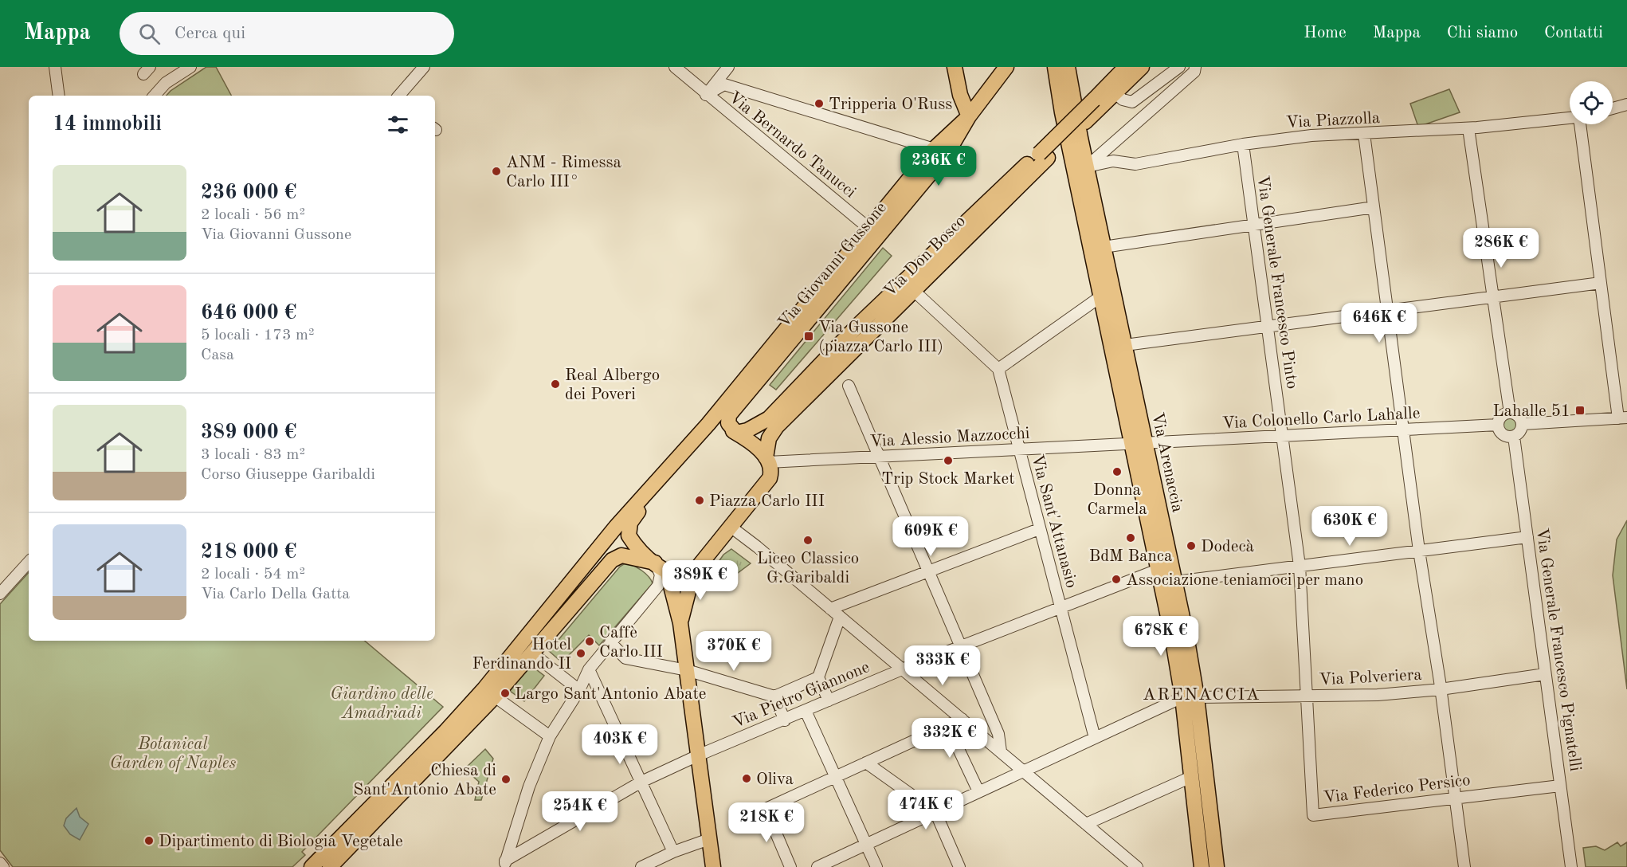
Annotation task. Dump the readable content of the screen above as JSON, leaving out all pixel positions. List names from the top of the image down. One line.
{"streets":{"main road":["Via Don Bosco","Via Giovanni Gussone","Via Arenaccia"],"street":["Via Piazzolla","Via Bernardo Tanucci","Via Generale Francesco Pinto","Via Colonello Carlo Lahalle","Via Alessio Mazzocchi","Via Sant'Attanasio","Via Generale Francesco Pignatelli","Via Polveriera","Via Pietro Giannone","Via Federico Persico"]},"crossings":[["Via Piazzolla","Via Generale Francesco Pinto"],["Via Piazzolla","Via Arenaccia"],["Via Bernardo Tanucci","Via Giovanni Gussone"],["Via Don Bosco","Via Giovanni Gussone"],["Via Don Bosco","Via Alessio Mazzocchi"],["Via Generale Francesco Pinto","Via Colonello Carlo Lahalle"],["Via Generale Francesco Pinto","Via Federico Persico"],["Via Colonello Carlo Lahalle","Via Alessio Mazzocchi"],["Via Colonello Carlo Lahalle","Via Arenaccia"],["Via Colonello Carlo Lahalle","Via Generale Francesco Pignatelli"],["Via Alessio Mazzocchi","Via Arenaccia"],["Via Alessio Mazzocchi","Via Sant'Attanasio"],["Via Arenaccia","Via Polveriera"],["Via Arenaccia","Via Pietro Giannone"],["Via Sant'Attanasio","Via Pietro Giannone"],["Via Generale Francesco Pignatelli","Via Polveriera"],["Via Generale Francesco Pignatelli","Via Federico Persico"],["Via Polveriera","Via Federico Persico"]],"districts":["ARENACCIA"],"parks":["Giardino delle Amadriadi","Botanical Garden of Naples"],"places":{"other":["Tripperia O'Russ","ANM - Rimessa Carlo III°","Real Albergo dei Poveri","Trip Stock Market","Donna Carmela","Piazza Carlo III","BdM Banca","Liceo Classico G.Garibaldi","Dodecà","Associazione teniamoci per mano","Caffè Carlo III","Hotel Ferdinando II","Largo Sant'Antonio Abate","Oliva","Chiesa di Sant'Antonio Abate","Dipartimento di Biologia Vegetale"],"transit":["Via Gussone (piazza Carlo III)","Lahalle 51"]},"page":{"header":"Mappa","search":"Cerca qui","nav":["Home","Mappa","Chi siamo","Contatti"],"heading":"14 immobili","price":["236K €","286K €","646K €","630K €","609K €","389K €","678K €","370K €","333K €","332K €","403K €","474K €","254K €","218K €"],"list":[{"name":"236 000 €","note":"2 locali · 56 m² · Via Giovanni Gussone"},{"name":"646 000 €","note":"5 locali · 173 m² · Casa"},{"name":"389 000 €","note":"3 locali · 83 m² · Corso Giuseppe Garibaldi"},{"name":"218 000 €","note":"2 locali · 54 m² · Via Carlo Della Gatta"}]}}
